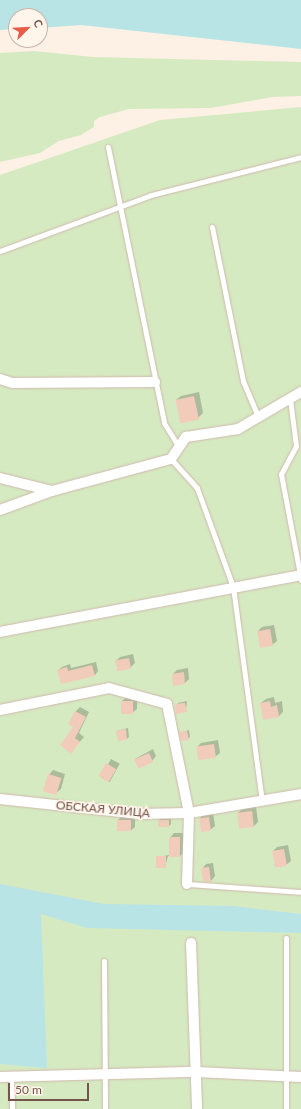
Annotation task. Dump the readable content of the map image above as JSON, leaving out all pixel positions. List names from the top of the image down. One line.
{"streets":{"street":["ОБСКАЯ УЛИЦА"]},"scale_bar":"50 m","north":"top right"}
